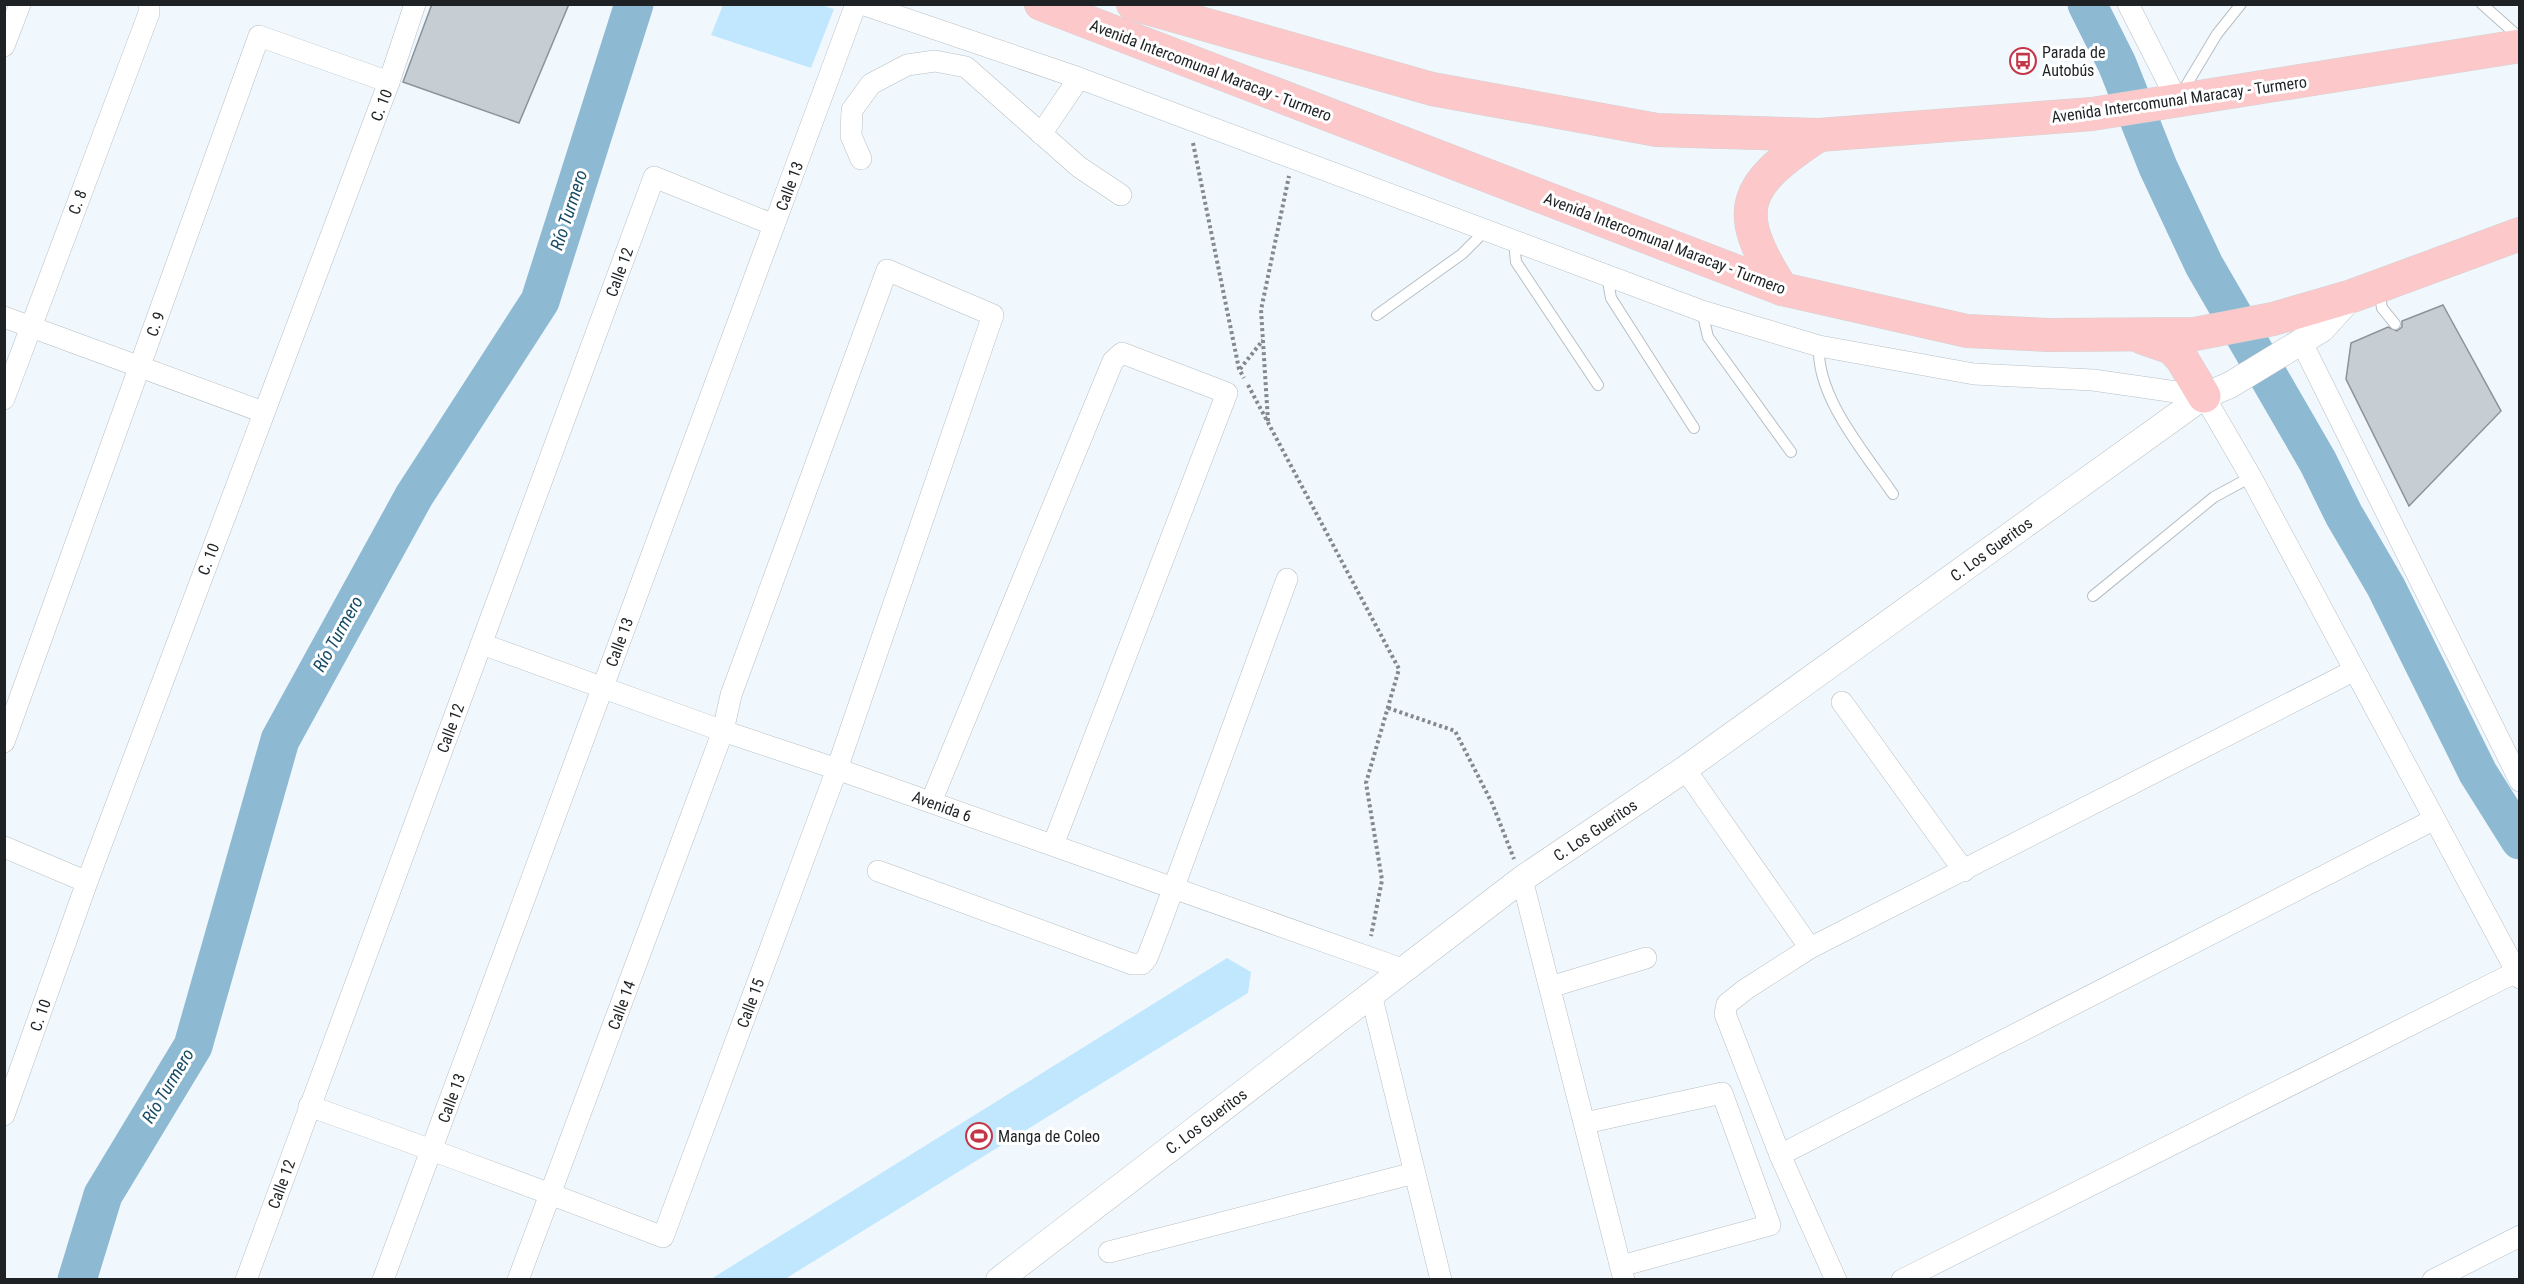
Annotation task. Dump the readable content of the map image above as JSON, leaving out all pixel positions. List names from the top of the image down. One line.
{"streets":{"main road":["Avenida Intercomunal Maracay - Turmero"],"street":["C. 10","Calle 13","C. 8","Calle 12","C. 9","C. Los Gueritos","Avenida 6","Calle 15","Calle 14"]},"crossings":[["Avenida Intercomunal Maracay - Turmero","C. Los Gueritos"],["C. 10","C. 9"],["Calle 13","Calle 12"],["Calle 13","Avenida 6"],["Calle 12","Avenida 6"],["C. Los Gueritos","Avenida 6"],["Avenida 6","Calle 15"],["Avenida 6","Calle 14"],["Calle 15","Calle 14"]],"water":["Río Turmero"],"places":{"bus stop":["Parada de Autobús"],"sports":["Manga de Coleo"]}}
